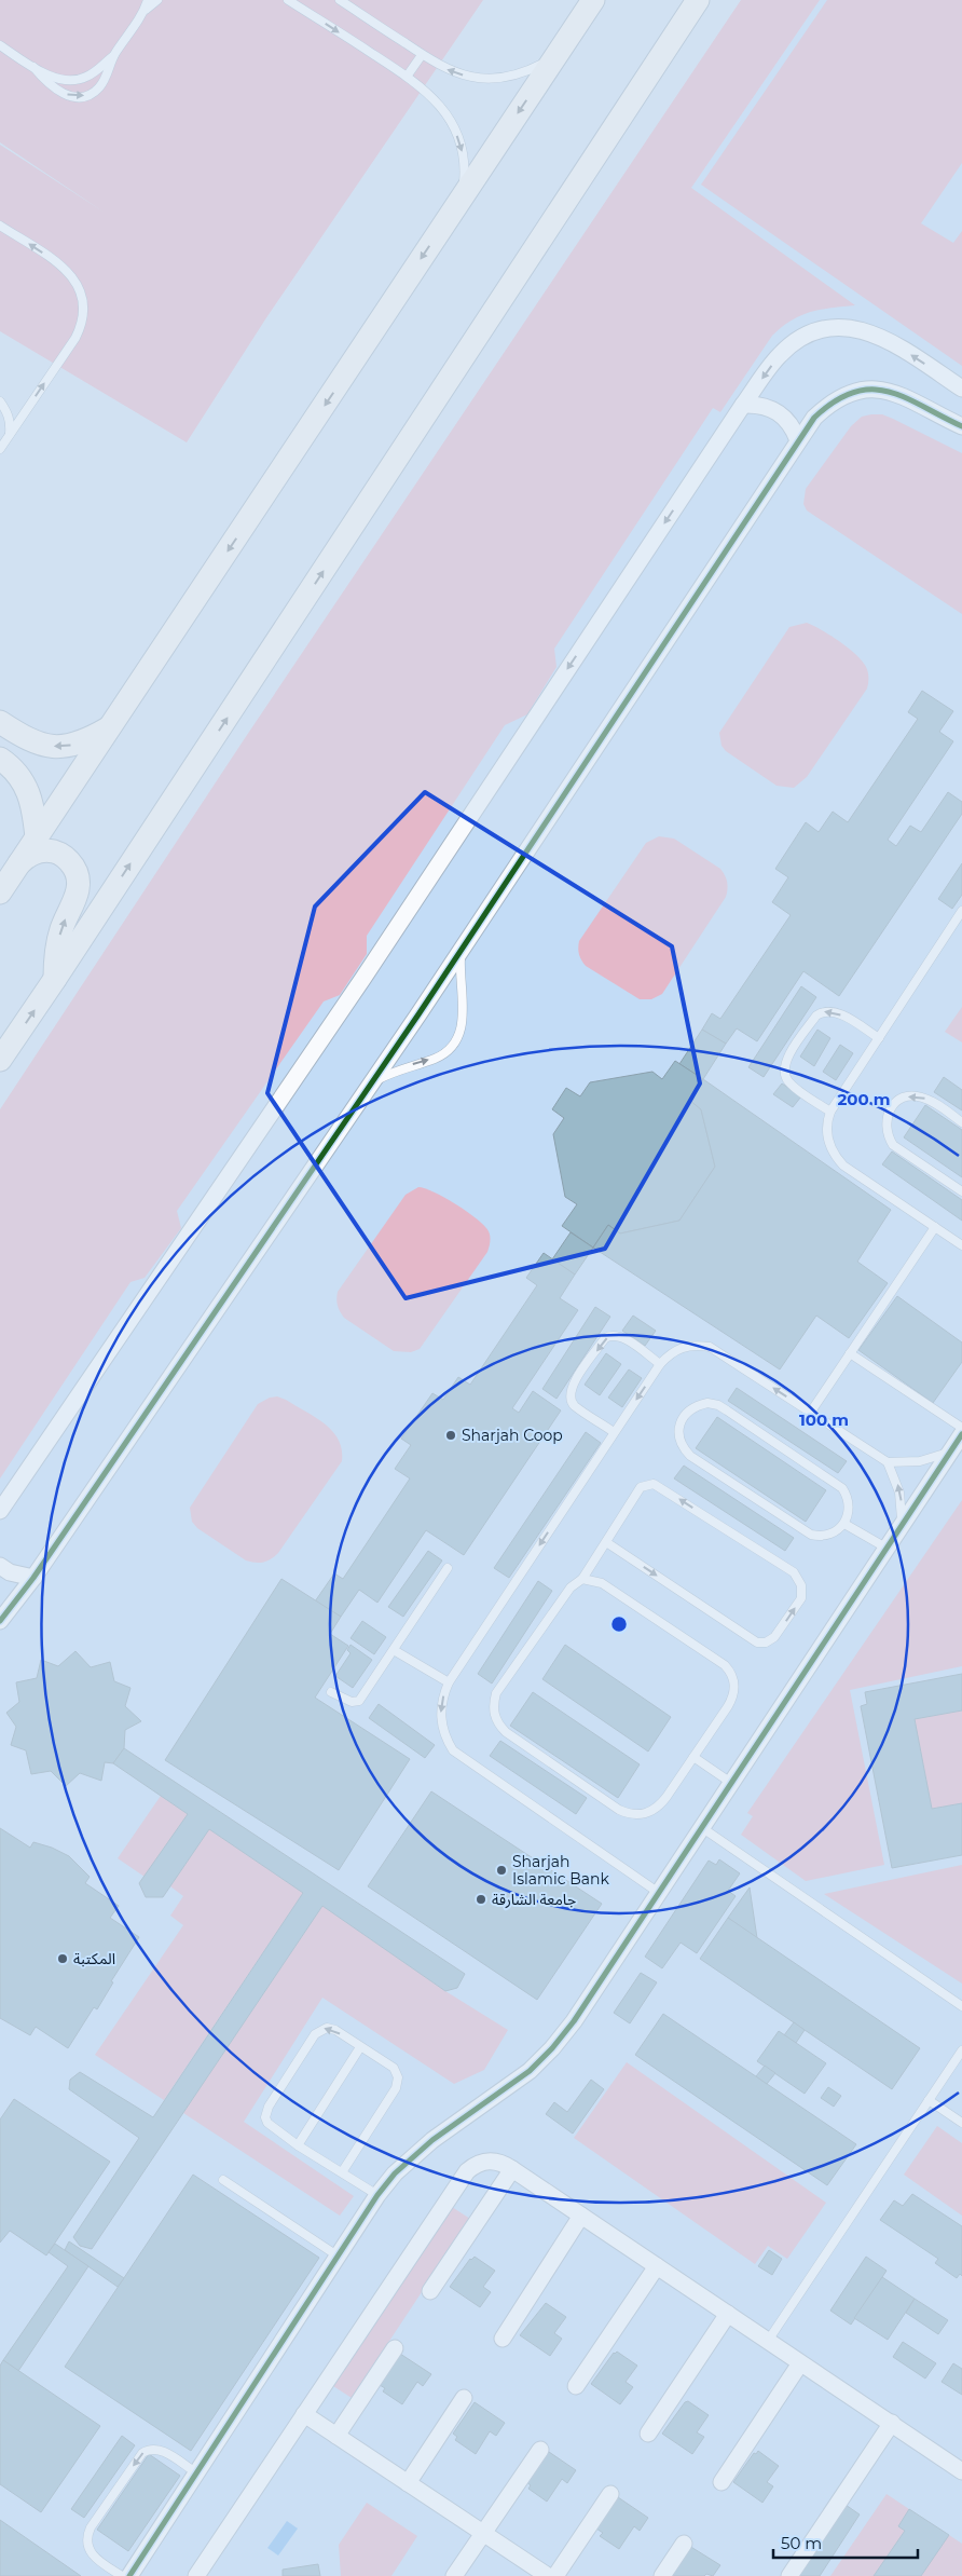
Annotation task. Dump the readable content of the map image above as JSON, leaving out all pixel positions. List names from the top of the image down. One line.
{"places":["Sharjah Coop","Sharjah Islamic Bank","جامعة الشارقة","المكتبة"],"scale_bar":"50 m","rings":["200 m","100 m"]}
